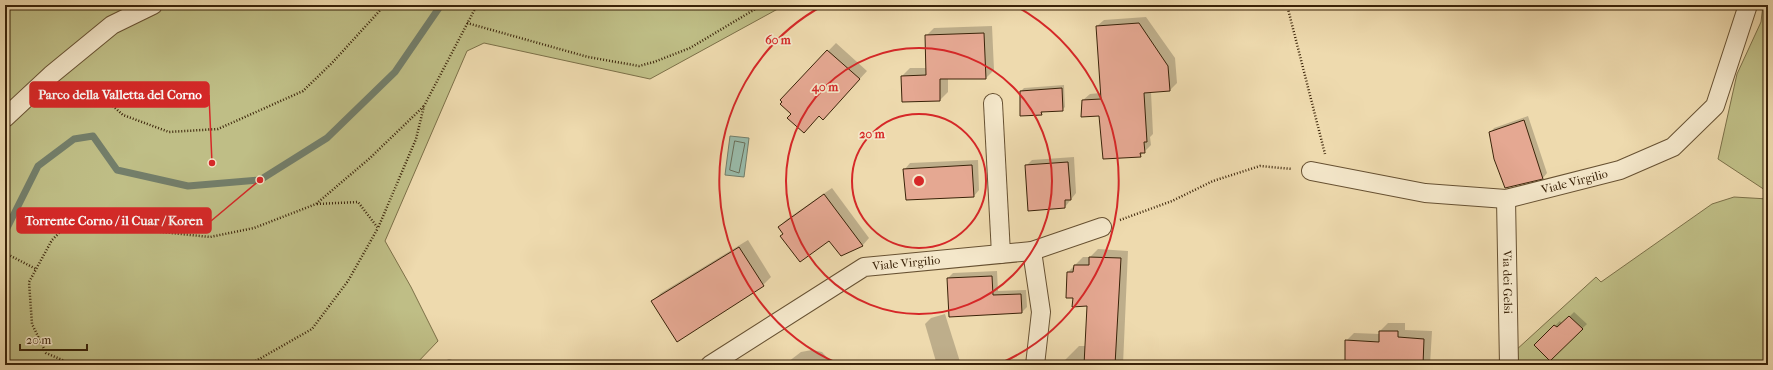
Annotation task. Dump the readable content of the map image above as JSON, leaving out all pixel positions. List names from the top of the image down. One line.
{"streets":{"street":["Viale Virgilio","Via dei Gelsi"]},"crossings":[["Viale Virgilio","Via dei Gelsi"]],"places":["Parco della Valletta del Corno","Torrente Corno / il Cuar / Koren"],"scale_bar":"20 m","rings":["60 m","40 m","20 m"]}
